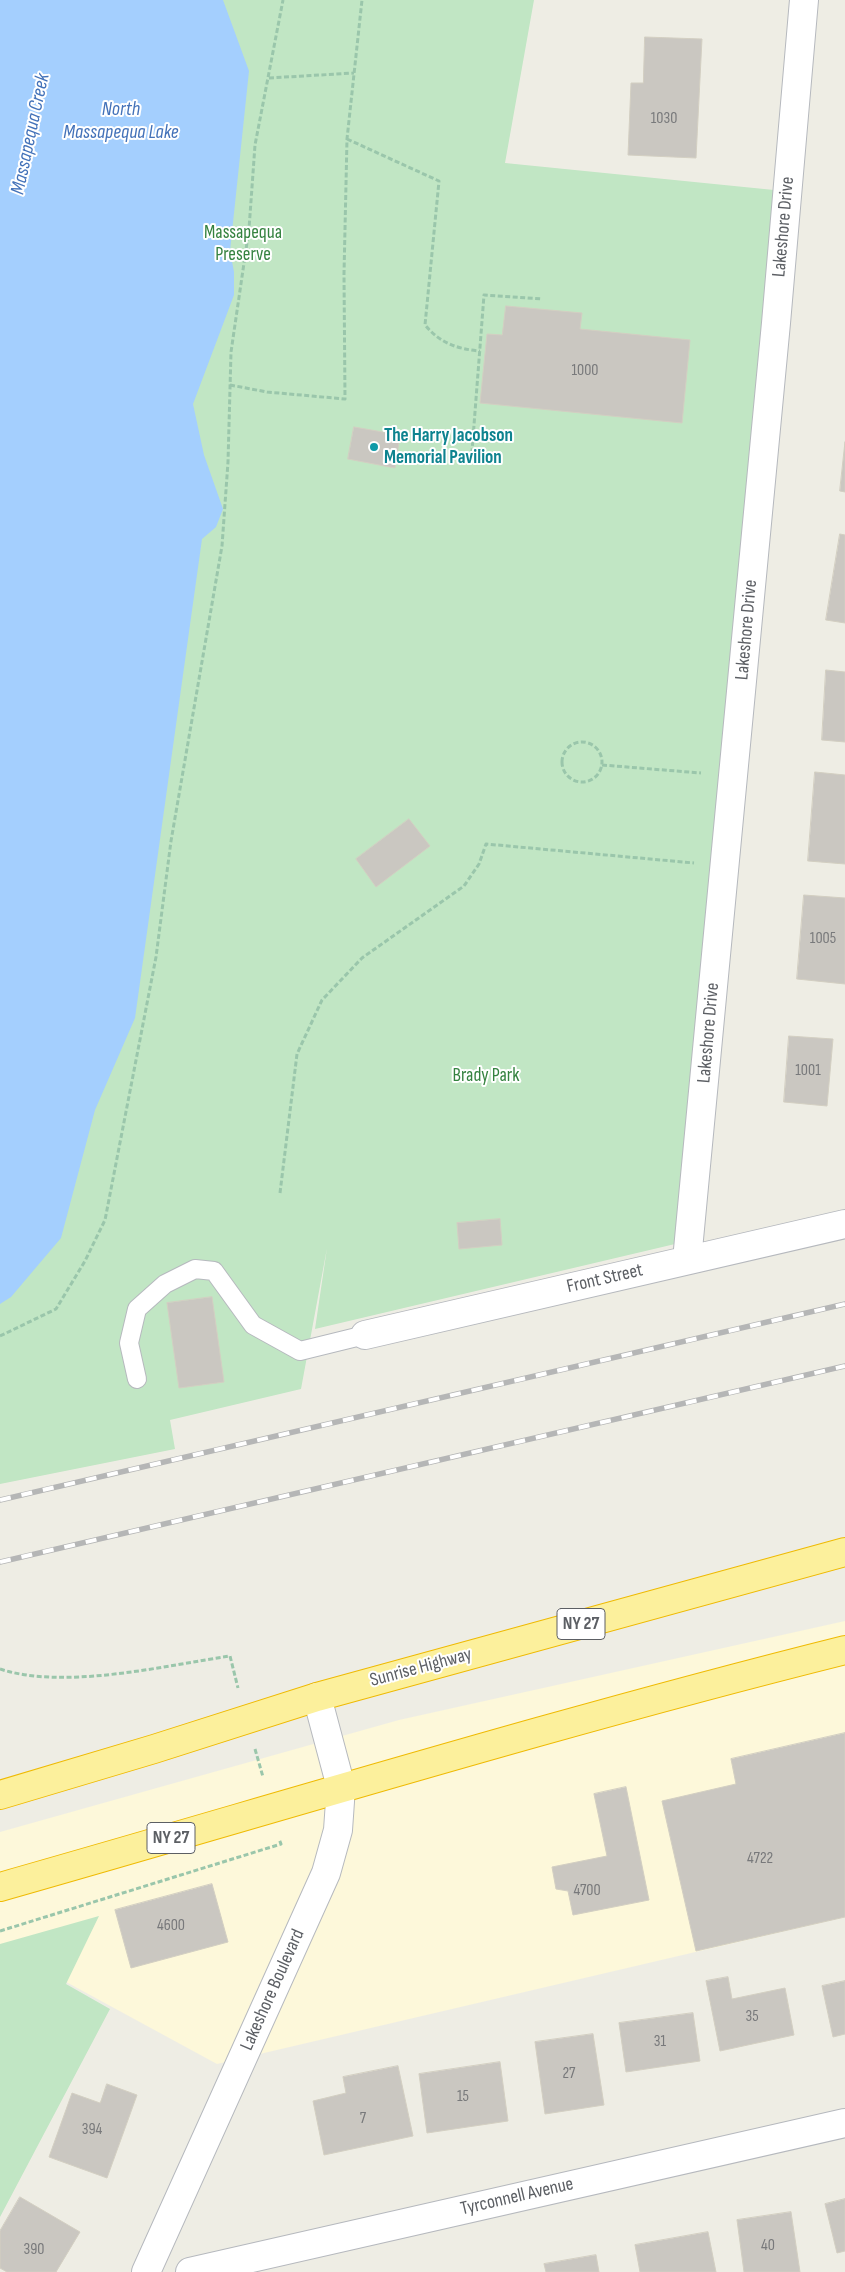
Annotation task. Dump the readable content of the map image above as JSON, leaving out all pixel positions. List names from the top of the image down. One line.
{"streets":{"highway":["NY 27","Sunrise Highway"],"street":["Lakeshore Drive","Front Street","Lakeshore Boulevard","Tyrconnell Avenue"]},"crossings":[["Lakeshore Drive","Front Street"],["NY 27","Lakeshore Boulevard"],["Sunrise Highway","Lakeshore Boulevard"]],"water":["North Massapequa Lake","Massapequa Creek"],"parks":["Massapequa Preserve","Brady Park"],"places":["The Harry Jacobson Memorial Pavilion"],"house_numbers":["1030","1000","1005","1001","4722","4700","4600","35","31","27","15","7","394","40","390"]}
